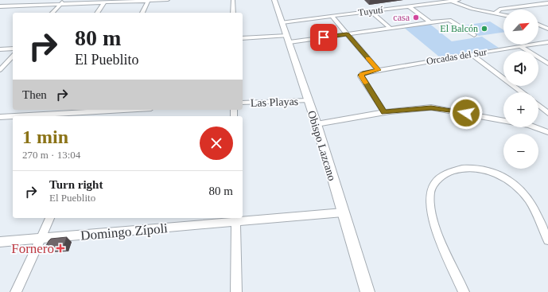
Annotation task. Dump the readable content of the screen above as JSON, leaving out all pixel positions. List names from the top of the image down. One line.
{"streets":{"main road":["Obispo Lazcano"],"street":["Tuyutí","Orcadas del Sur","Las Playas","Domingo Zípoli"]},"crossings":[["Tuyutí","Obispo Lazcano"],["Las Playas","Obispo Lazcano"],["Obispo Lazcano","Domingo Zípoli"]],"places":{"other":["casa","El Balcón"],"health":["Fornero"]},"north":"top right","page":{"map_buttons":["+","−"],"turn":["80 m","El Pueblito"],"then":"Then","heading":["1 min","270 m · 13:04"],"list":[{"name":"Turn right","note":"El Pueblito","value":"80 m"}]}}
